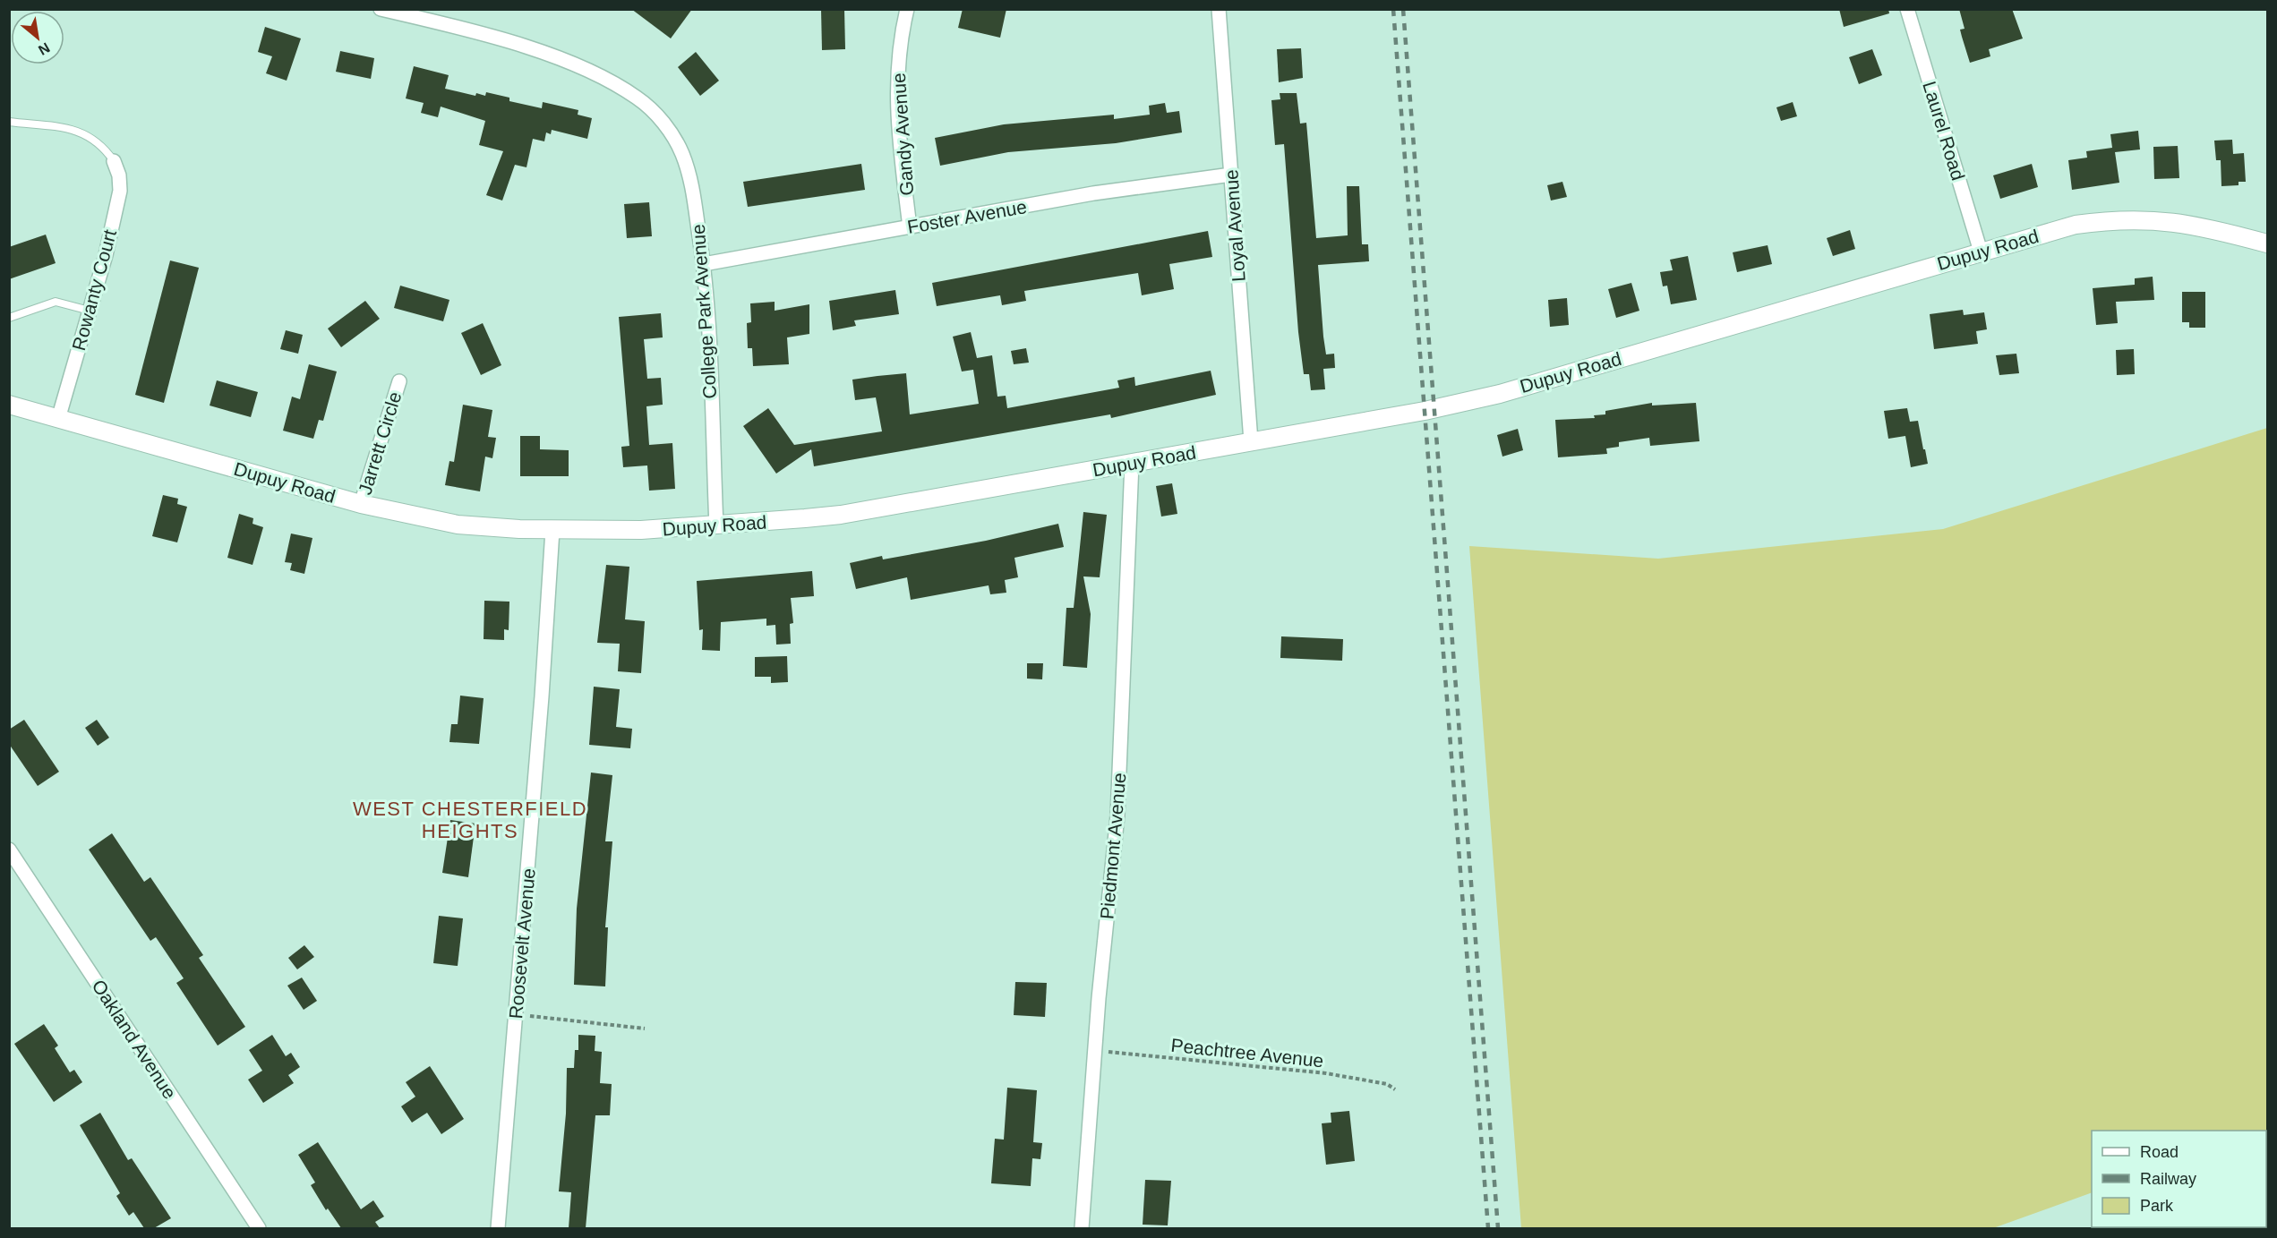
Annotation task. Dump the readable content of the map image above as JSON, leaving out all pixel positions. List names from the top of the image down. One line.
{"streets":{"street":["Laurel Road","Gandy Avenue","Foster Avenue","Loyal Avenue","Dupuy Road","Rowanty Court","College Park Avenue","Jarrett Circle","Piedmont Avenue","Roosevelt Avenue","Oakland Avenue"],"path":["Peachtree Avenue"]},"crossings":[["Laurel Road","Dupuy Road"],["Gandy Avenue","Foster Avenue"],["Foster Avenue","Loyal Avenue"],["Foster Avenue","College Park Avenue"],["Loyal Avenue","Dupuy Road"],["Dupuy Road","Rowanty Court"],["Dupuy Road","College Park Avenue"],["Dupuy Road","Jarrett Circle"],["Dupuy Road","Piedmont Avenue"],["Dupuy Road","Roosevelt Avenue"],["Piedmont Avenue","Peachtree Avenue"]],"districts":["WEST CHESTERFIELD HEIGHTS"],"legend":["Road","Railway","Park"],"north":"bottom right"}
